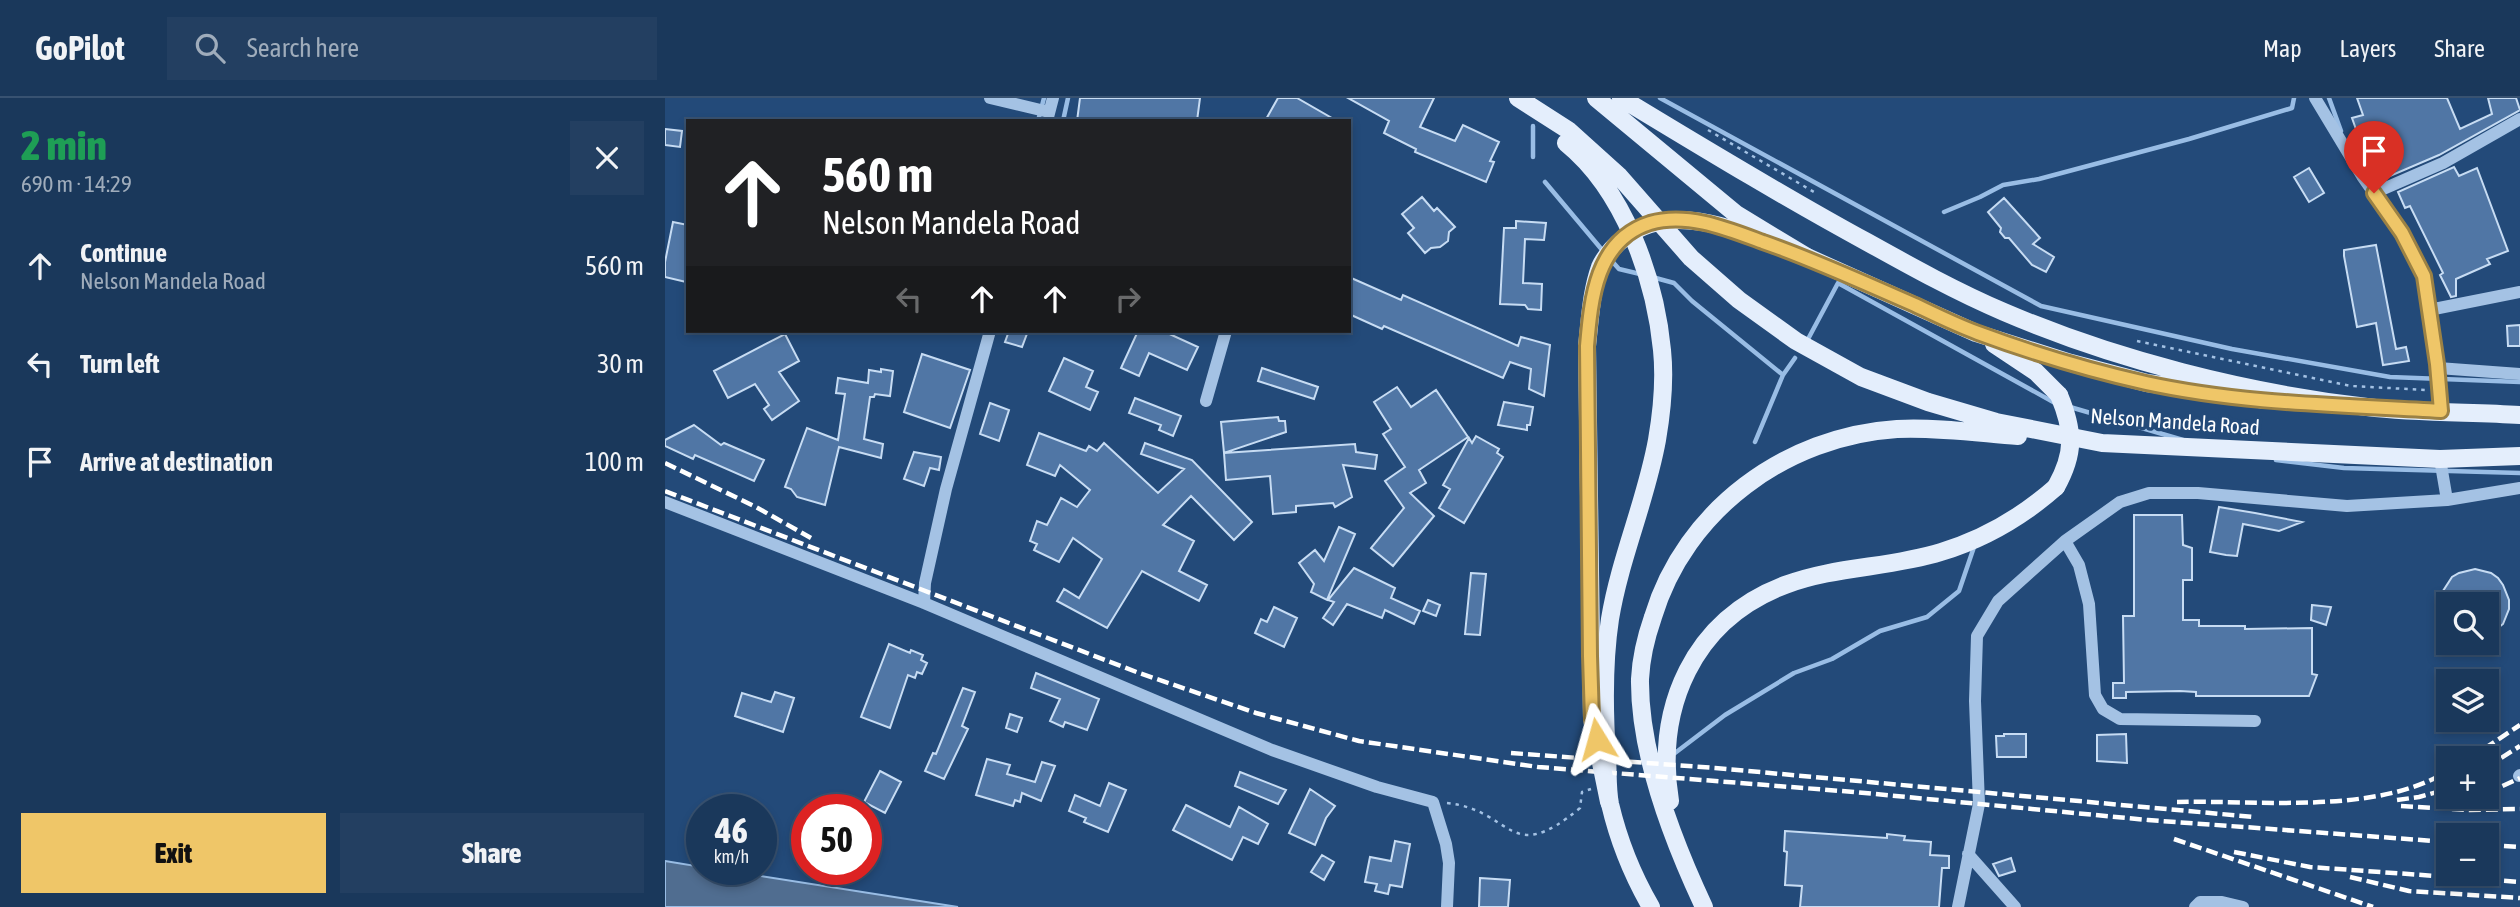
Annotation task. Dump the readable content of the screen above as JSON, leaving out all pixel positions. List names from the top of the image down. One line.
{"streets":{"main road":["Nelson Mandela Road"]},"page":{"header":"GoPilot","search":"Search here","nav":["Map","Layers","Share"],"heading":["2 min","690 m · 14:29"],"turn":["560 m","Nelson Mandela Road"],"list":[{"name":"Continue","note":"Nelson Mandela Road","value":"560 m"},{"name":"Turn left","value":"30 m"},{"name":"Arrive at destination","value":"100 m"}],"map_buttons":["+","−"],"speed":"46 km/h","limit":"50","buttons":["Exit","Share"]}}
